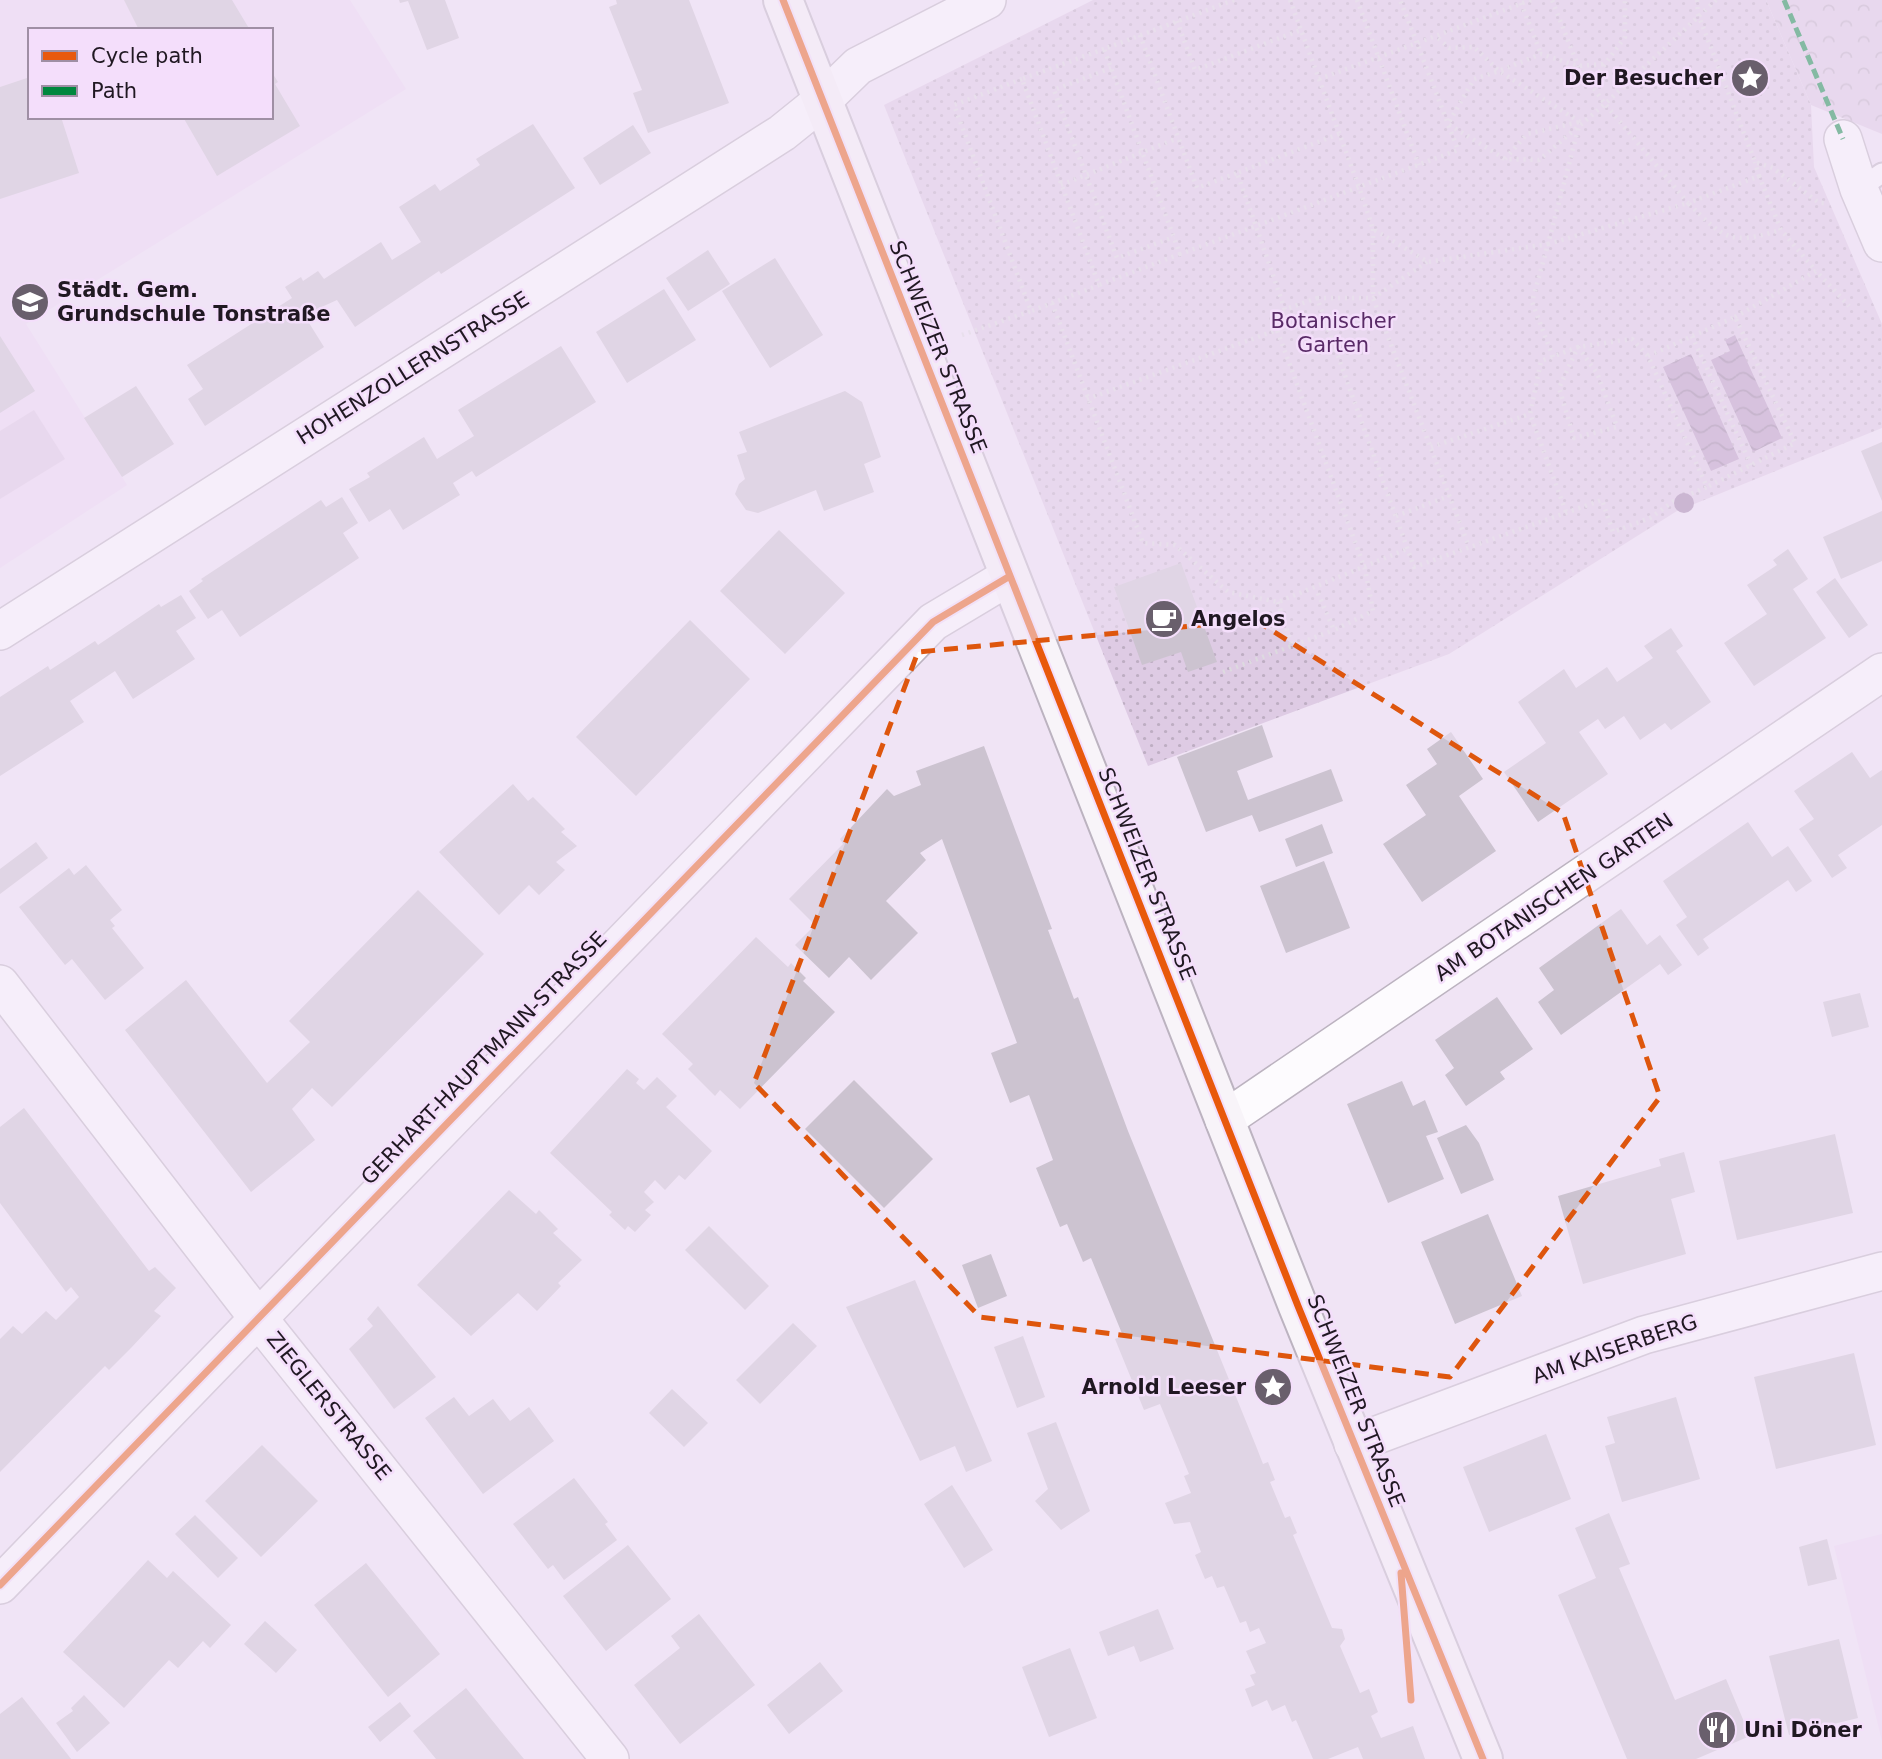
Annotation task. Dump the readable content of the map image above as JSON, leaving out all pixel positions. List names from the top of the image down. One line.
{"streets":{"main road":["SCHWEIZER STRASSE"],"street":["HOHENZOLLERNSTRASSE","AM BOTANISCHEN GARTEN","GERHART-HAUPTMANN-STRASSE","AM KAISERBERG","ZIEGLERSTRASSE"]},"crossings":[["SCHWEIZER STRASSE","HOHENZOLLERNSTRASSE"],["SCHWEIZER STRASSE","AM BOTANISCHEN GARTEN"],["SCHWEIZER STRASSE","GERHART-HAUPTMANN-STRASSE"],["SCHWEIZER STRASSE","AM KAISERBERG"],["GERHART-HAUPTMANN-STRASSE","ZIEGLERSTRASSE"]],"parks":["Botanischer Garten"],"places":{"place":["Der Besucher","Arnold Leeser"],"school or university":["Städt. Gem. Grundschule Tonstraße"],"cafe":["Angelos"],"restaurant":["Uni Döner"]},"legend":["Cycle path","Path"]}
